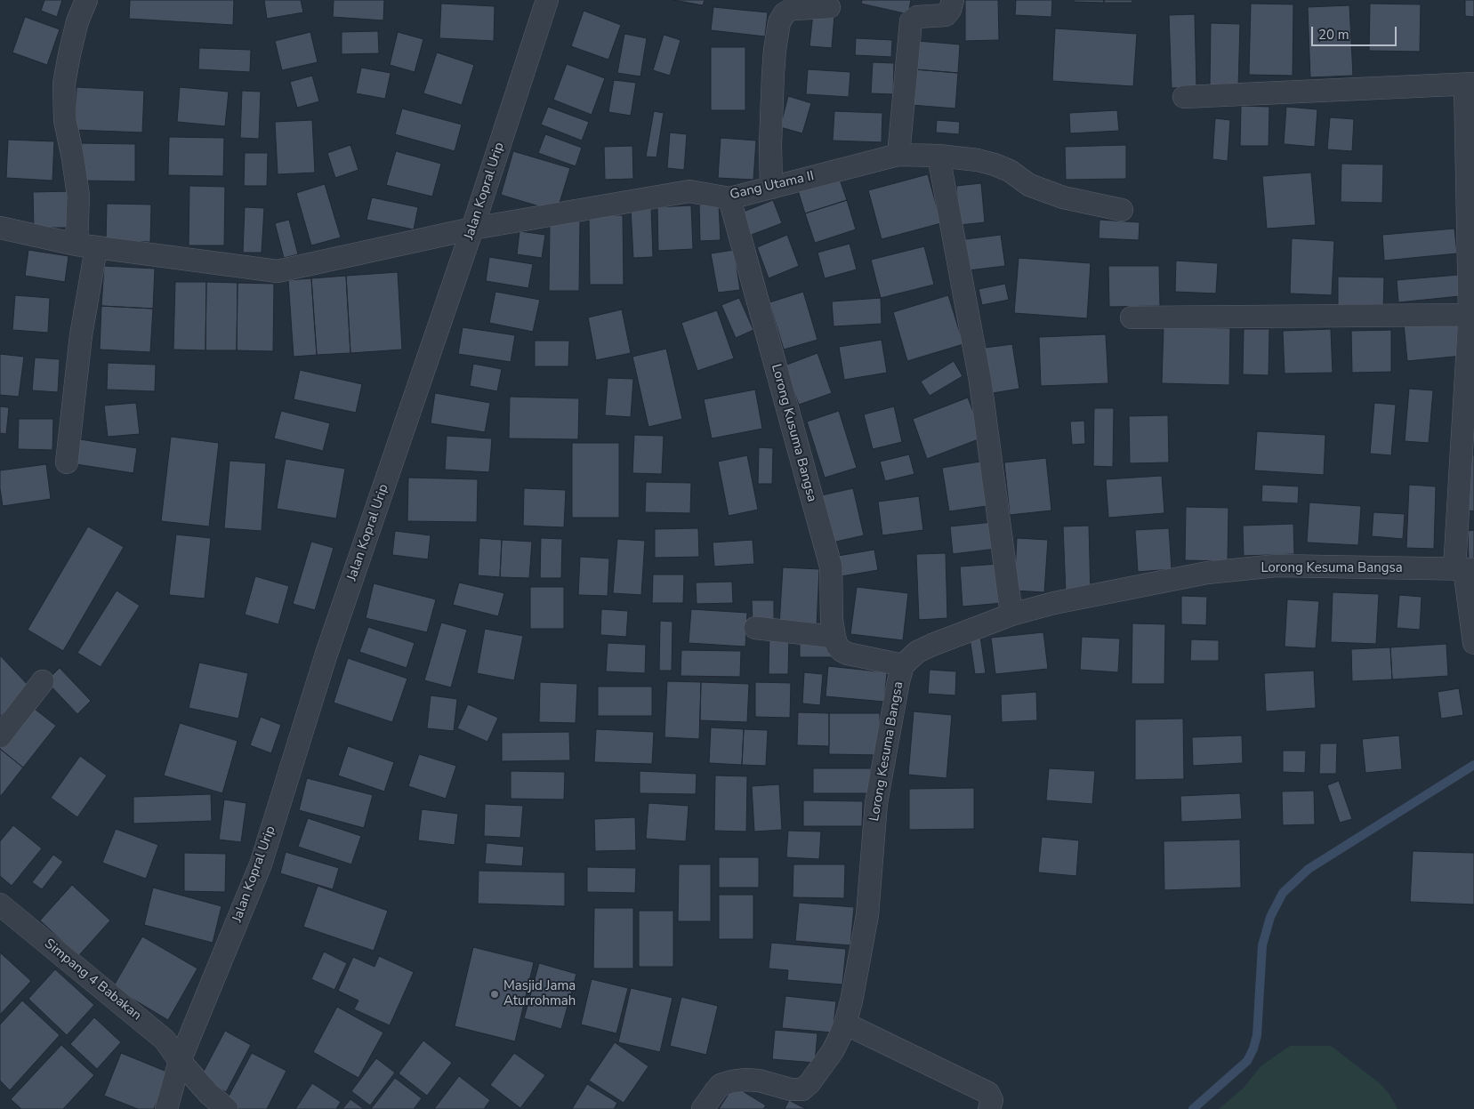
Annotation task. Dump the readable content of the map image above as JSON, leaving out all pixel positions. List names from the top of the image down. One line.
{"streets":{"street":["Gang Utama II","Jalan Kopral Urip","Lorong Kusuma Bangsa","Lorong Kesuma Bangsa","Simpang 4 Babakan"]},"crossings":[["Gang Utama II","Jalan Kopral Urip"],["Gang Utama II","Lorong Kusuma Bangsa"],["Jalan Kopral Urip","Simpang 4 Babakan"]],"places":["Masjid Jama Aturrohmah"],"scale_bar":"20 m"}
